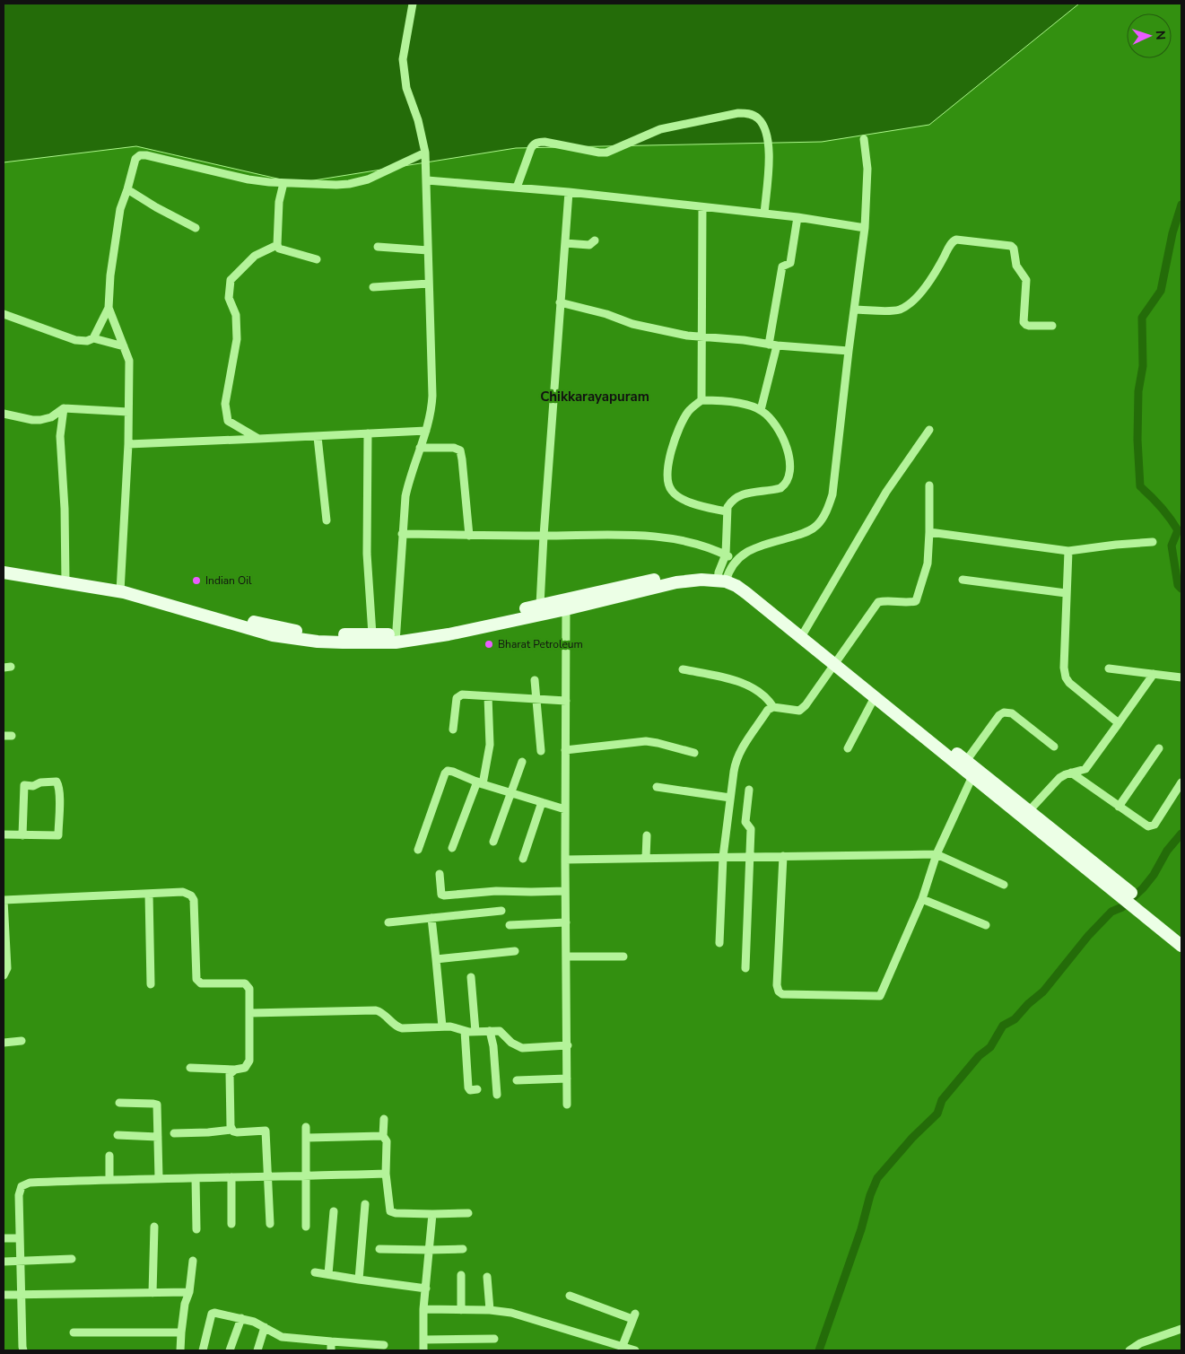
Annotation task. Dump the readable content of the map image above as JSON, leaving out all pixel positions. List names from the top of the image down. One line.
{"districts":["Chikkarayapuram"],"places":["Indian Oil","Bharat Petroleum"],"north":"right"}
